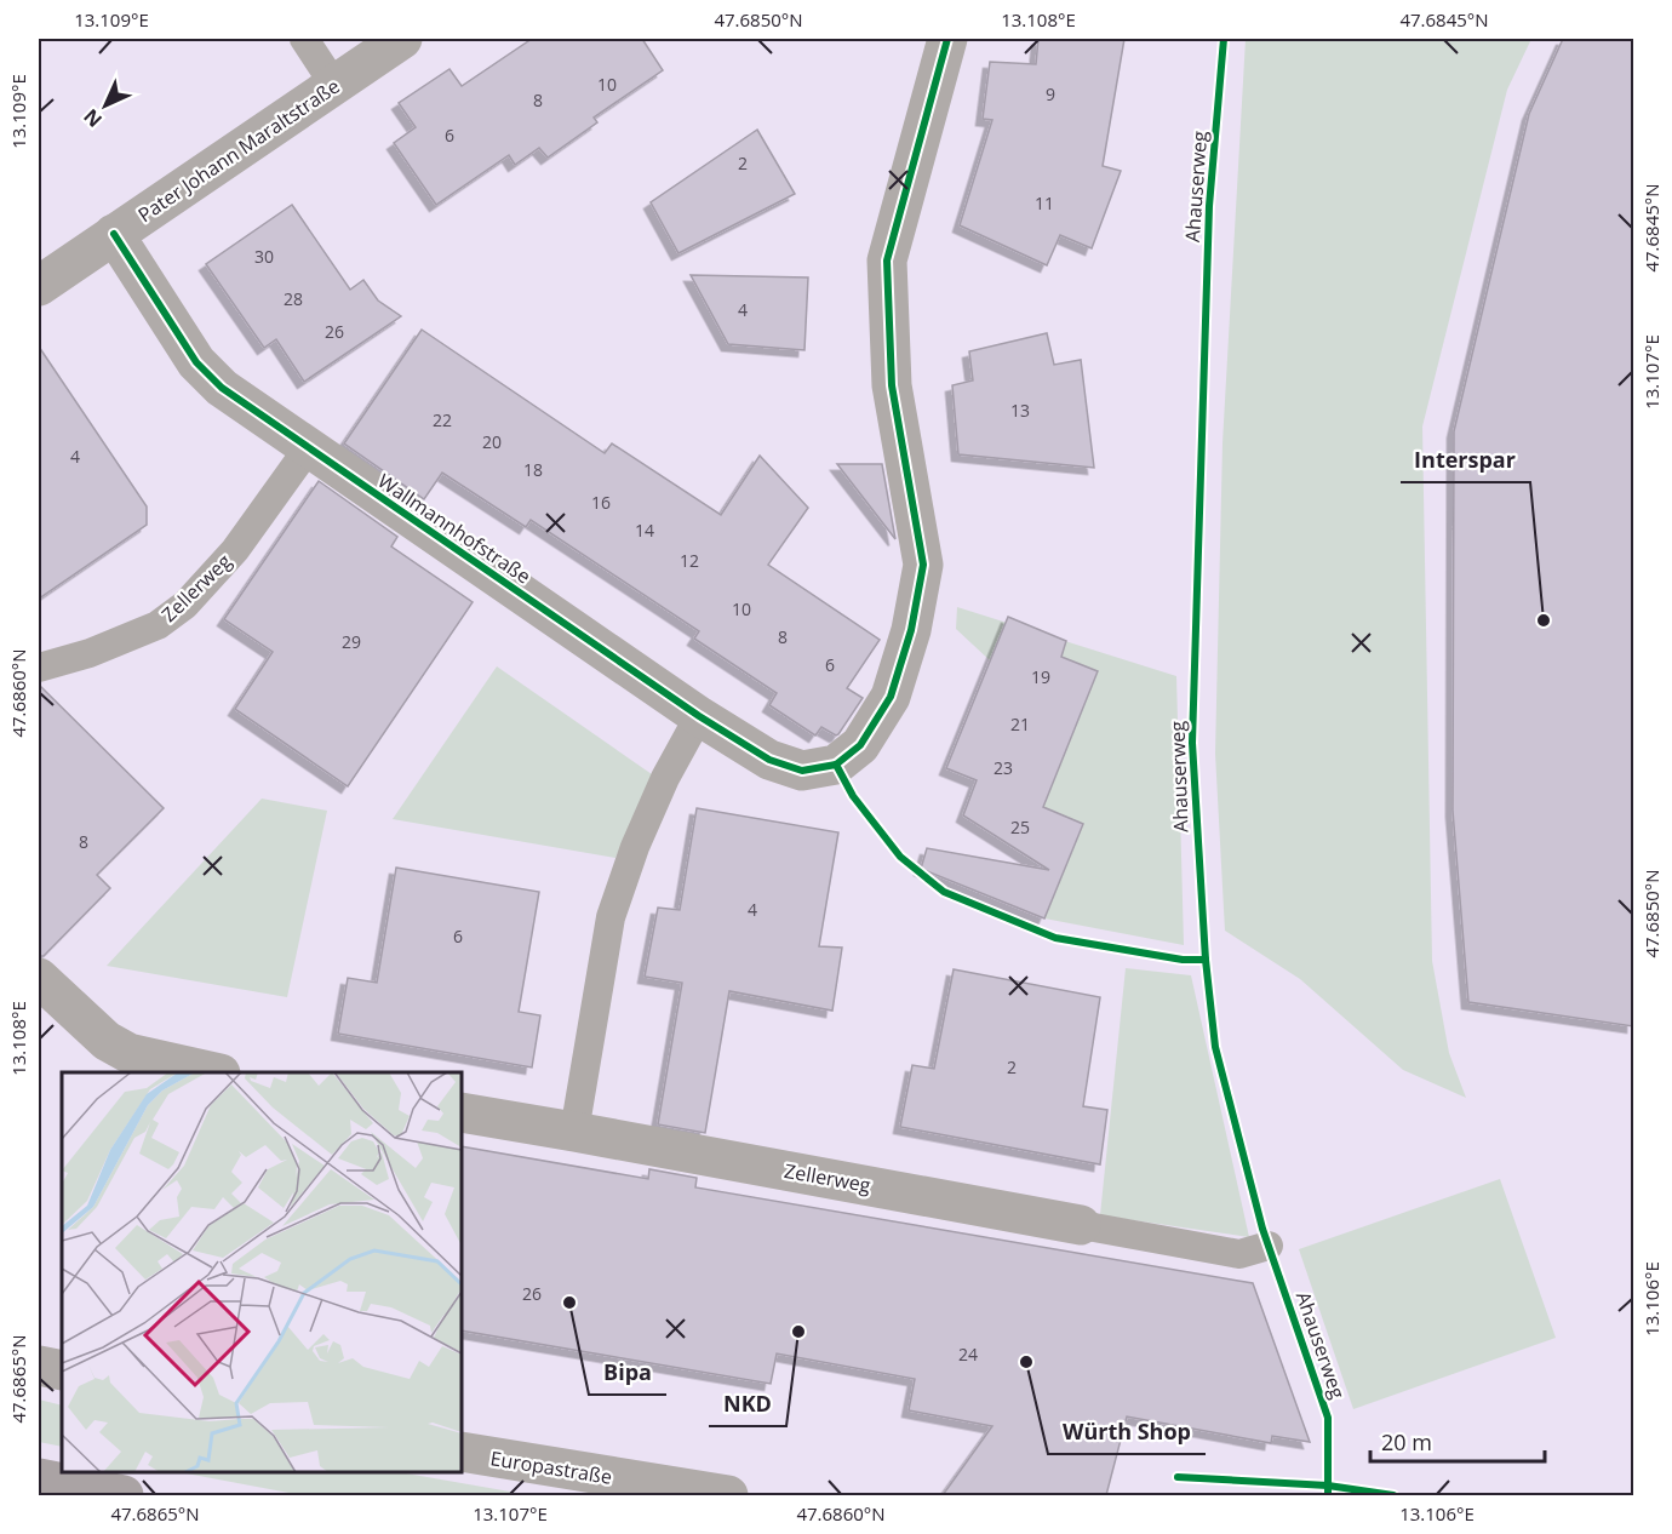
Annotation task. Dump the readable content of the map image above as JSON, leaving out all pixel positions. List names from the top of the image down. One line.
{"streets":{"street":["Pater Johann Maraltstraße","Wallmannhofstraße","Zellerweg","Europastraße"],"cycle path":["Ahauserweg"]},"crossings":[["Pater Johann Maraltstraße","Wallmannhofstraße"],["Wallmannhofstraße","Zellerweg"]],"places":["Interspar","Bipa","NKD","Würth Shop"],"house_numbers":["10","9","8","6","2","11","30","28","4","26","13","22","20","4","18","16","14","12","10","8","29","6","19","21","23","25","8","4","6","2","26","24"],"scale_bar":"20 m","north":"bottom left","coordinates":["13.109°E","47.6850°N","13.108°E","47.6845°N","13.107°E","47.6860°N","13.106°E","47.6865°N"]}
